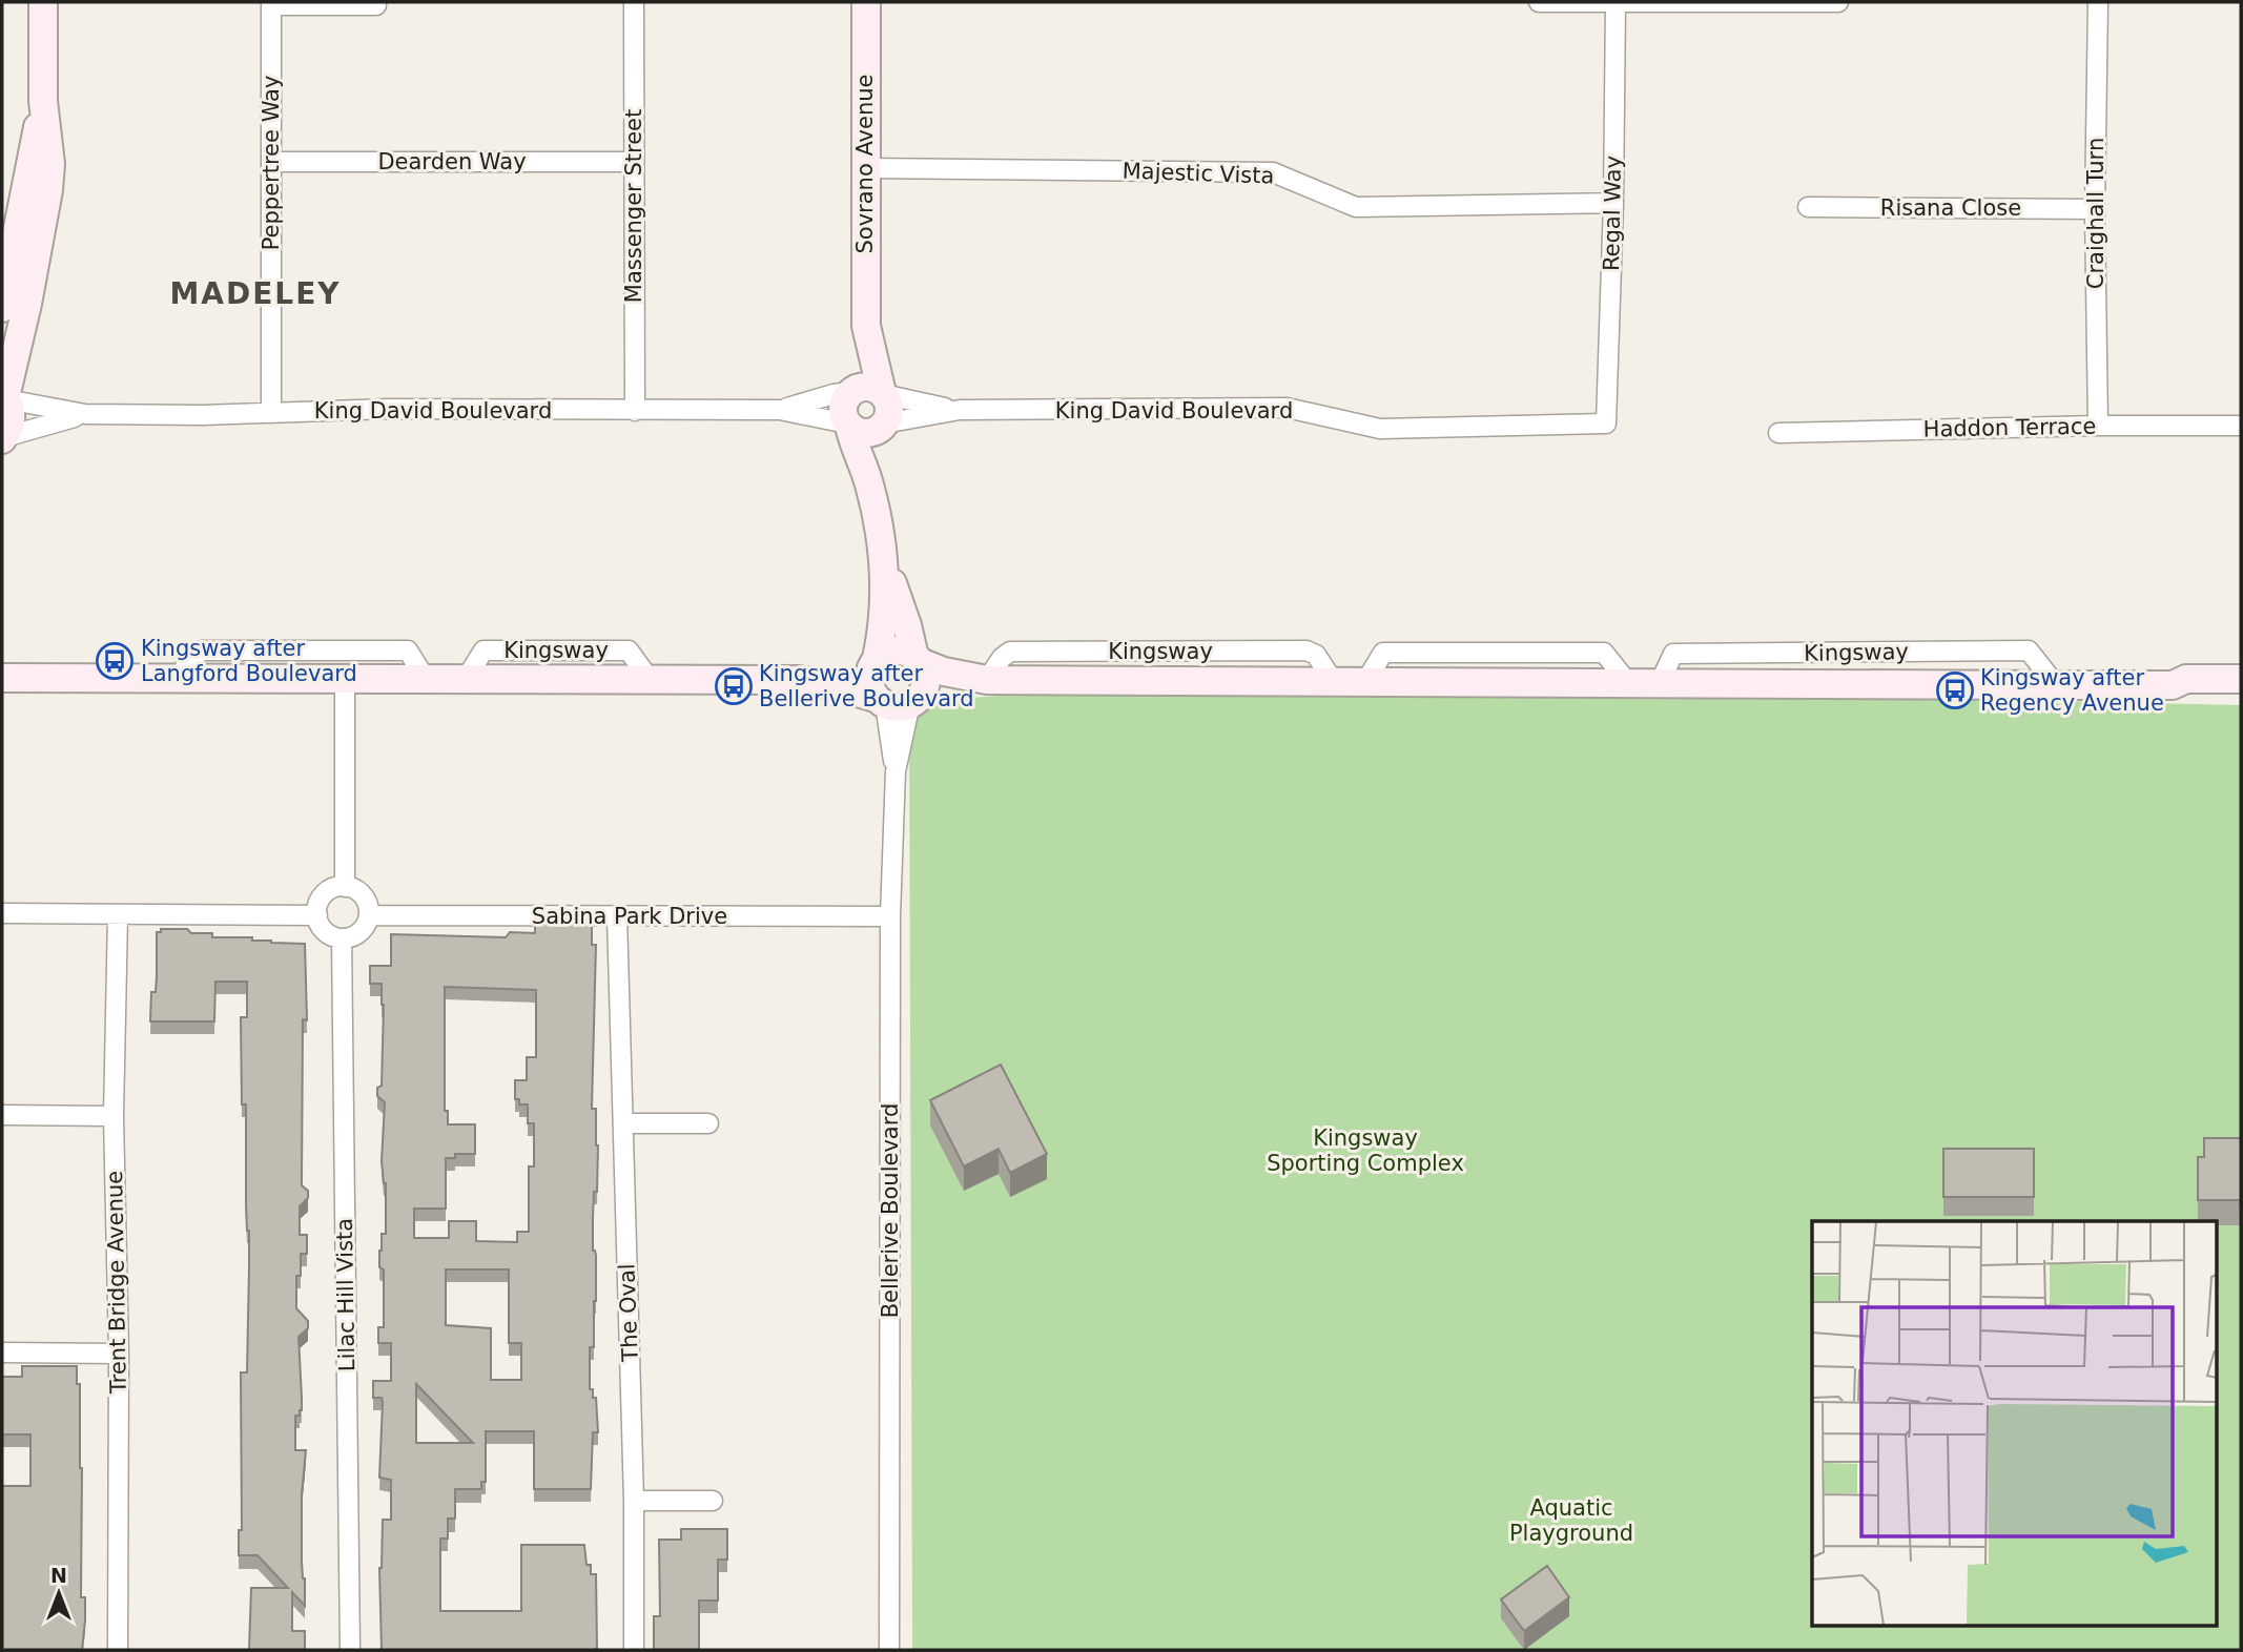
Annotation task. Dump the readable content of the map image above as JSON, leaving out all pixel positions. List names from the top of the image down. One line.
{"streets":{"main road":["Sovrano Avenue","Kingsway"],"street":["Dearden Way","Peppertree Way","Majestic Vista","Massenger Street","Risana Close","Regal Way","Craighall Turn","King David Boulevard","Haddon Terrace","Sabina Park Drive","Bellerive Boulevard","Trent Bridge Avenue","Lilac Hill Vista","The Oval"]},"crossings":[["Dearden Way","Peppertree Way"],["Dearden Way","Massenger Street"],["Peppertree Way","King David Boulevard"],["Sovrano Avenue","Majestic Vista"],["Sovrano Avenue","King David Boulevard"],["Majestic Vista","Regal Way"],["Massenger Street","King David Boulevard"],["Risana Close","Craighall Turn"],["Regal Way","King David Boulevard"],["Craighall Turn","Haddon Terrace"],["Kingsway","Bellerive Boulevard"],["Sabina Park Drive","Bellerive Boulevard"],["Sabina Park Drive","Lilac Hill Vista"],["Sabina Park Drive","The Oval"]],"districts":["MADELEY"],"parks":["Kingsway Sporting Complex","Aquatic Playground"],"places":{"bus stop":["Kingsway after Langford Boulevard","Kingsway after Bellerive Boulevard","Kingsway after Regency Avenue"]},"north":"top"}
